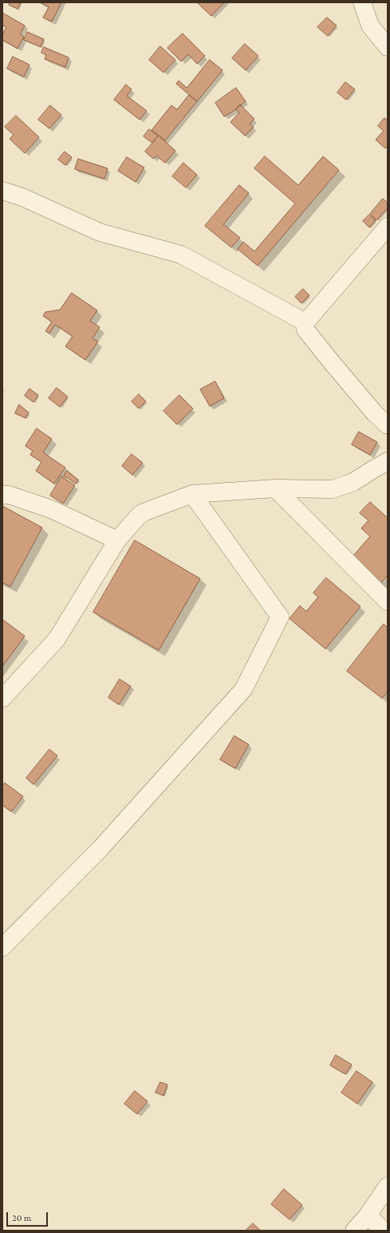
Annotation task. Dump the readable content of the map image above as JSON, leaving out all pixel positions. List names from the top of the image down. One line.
{"scale_bar":"20 m"}
